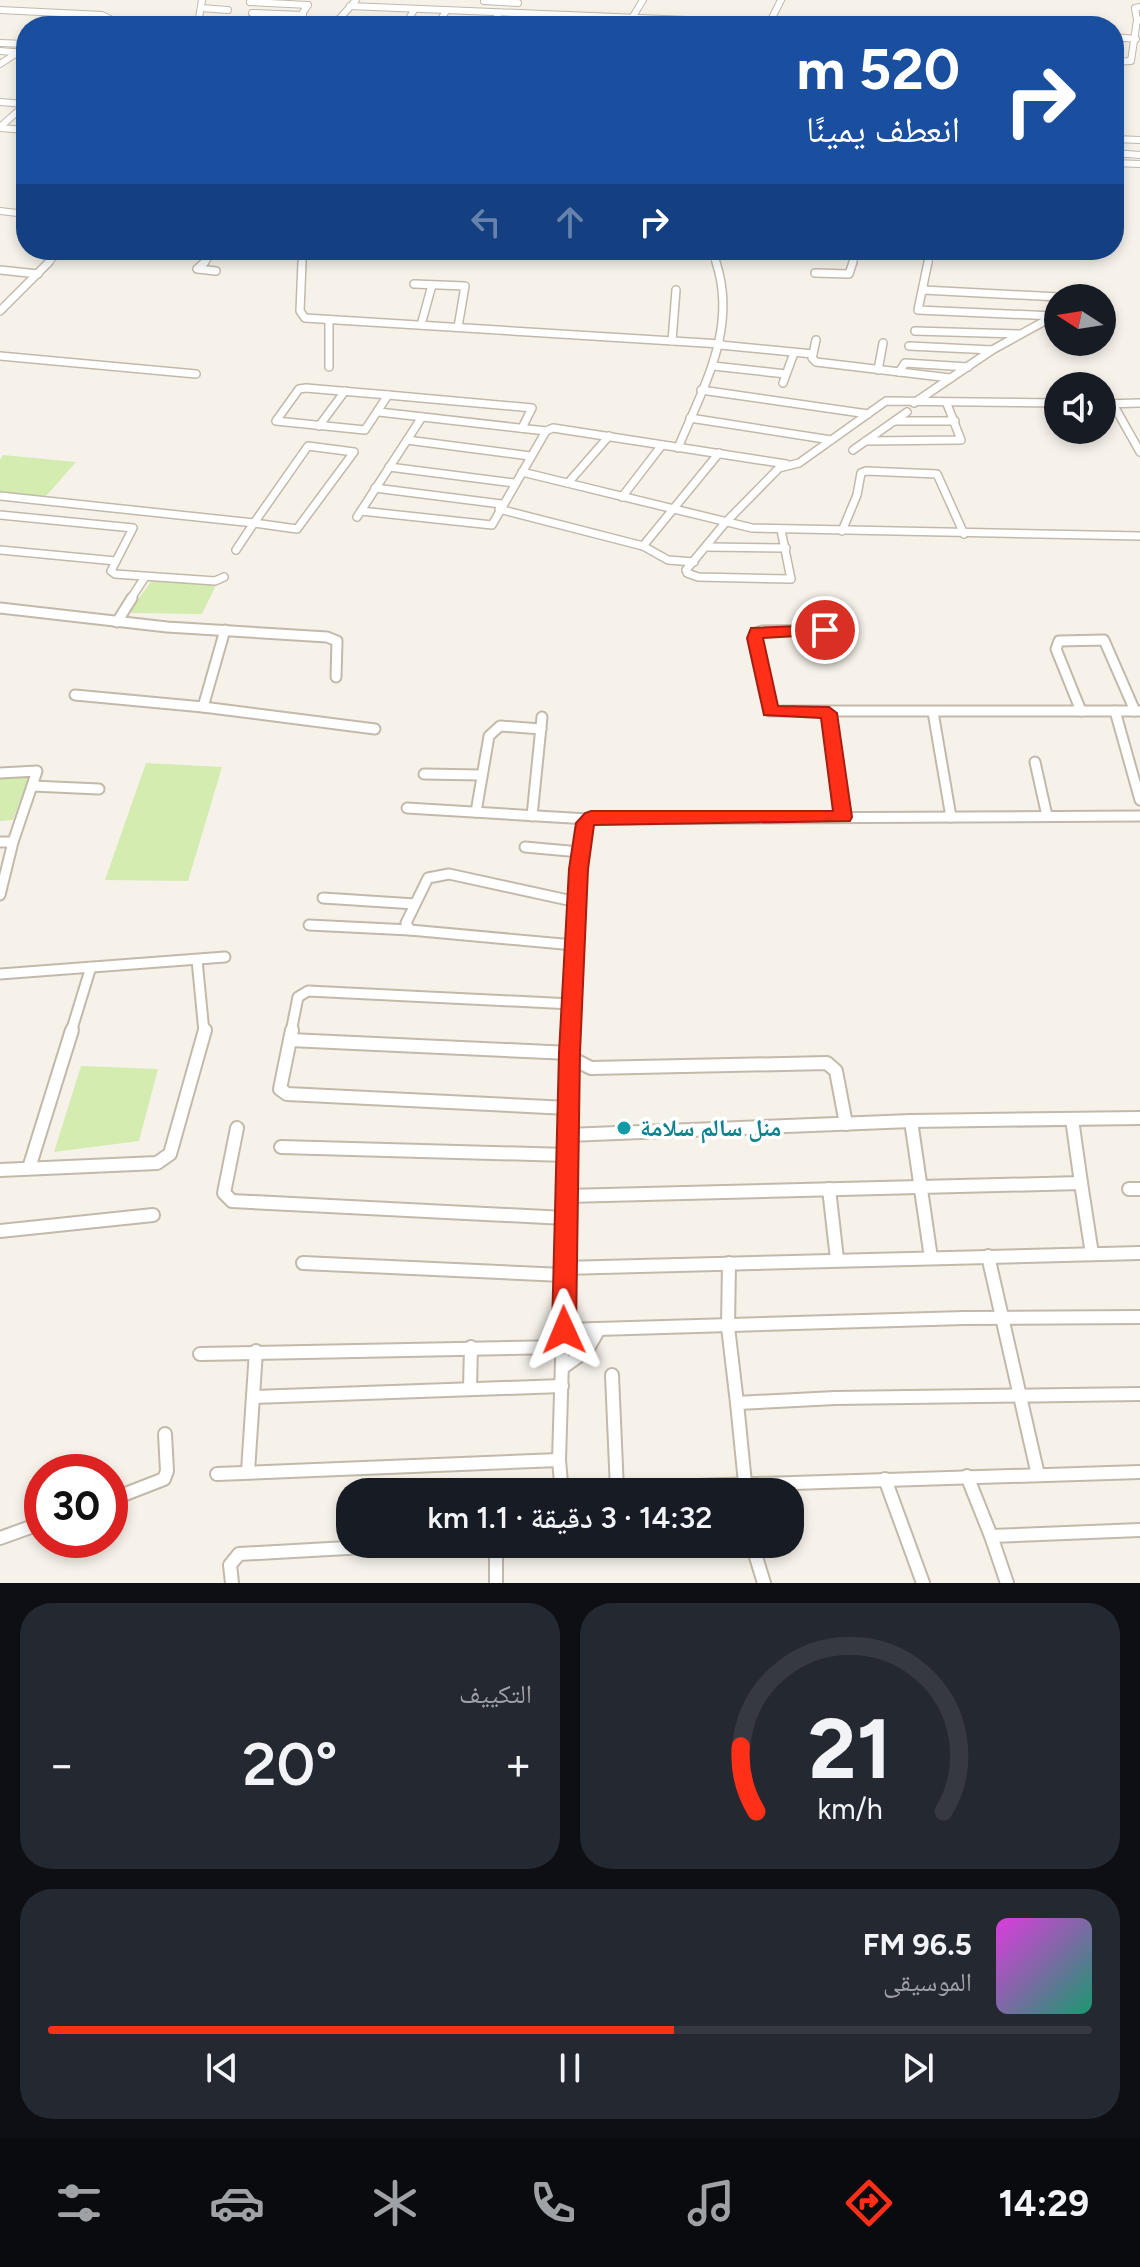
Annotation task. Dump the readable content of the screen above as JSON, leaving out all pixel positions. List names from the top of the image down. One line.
{"places":["منل سالم سلامة"],"north":"left","page":{"turn":["520 m","انعطف يمينًا"],"limit":"30","trip":"14:32 · 3 دقيقة · 1.1 km","tile":"التكييف","heat":["−","20°","+"],"song":["96.5 FM","الموسيقى"],"tabs":"14:29","gauge":["21","km/h"]}}
